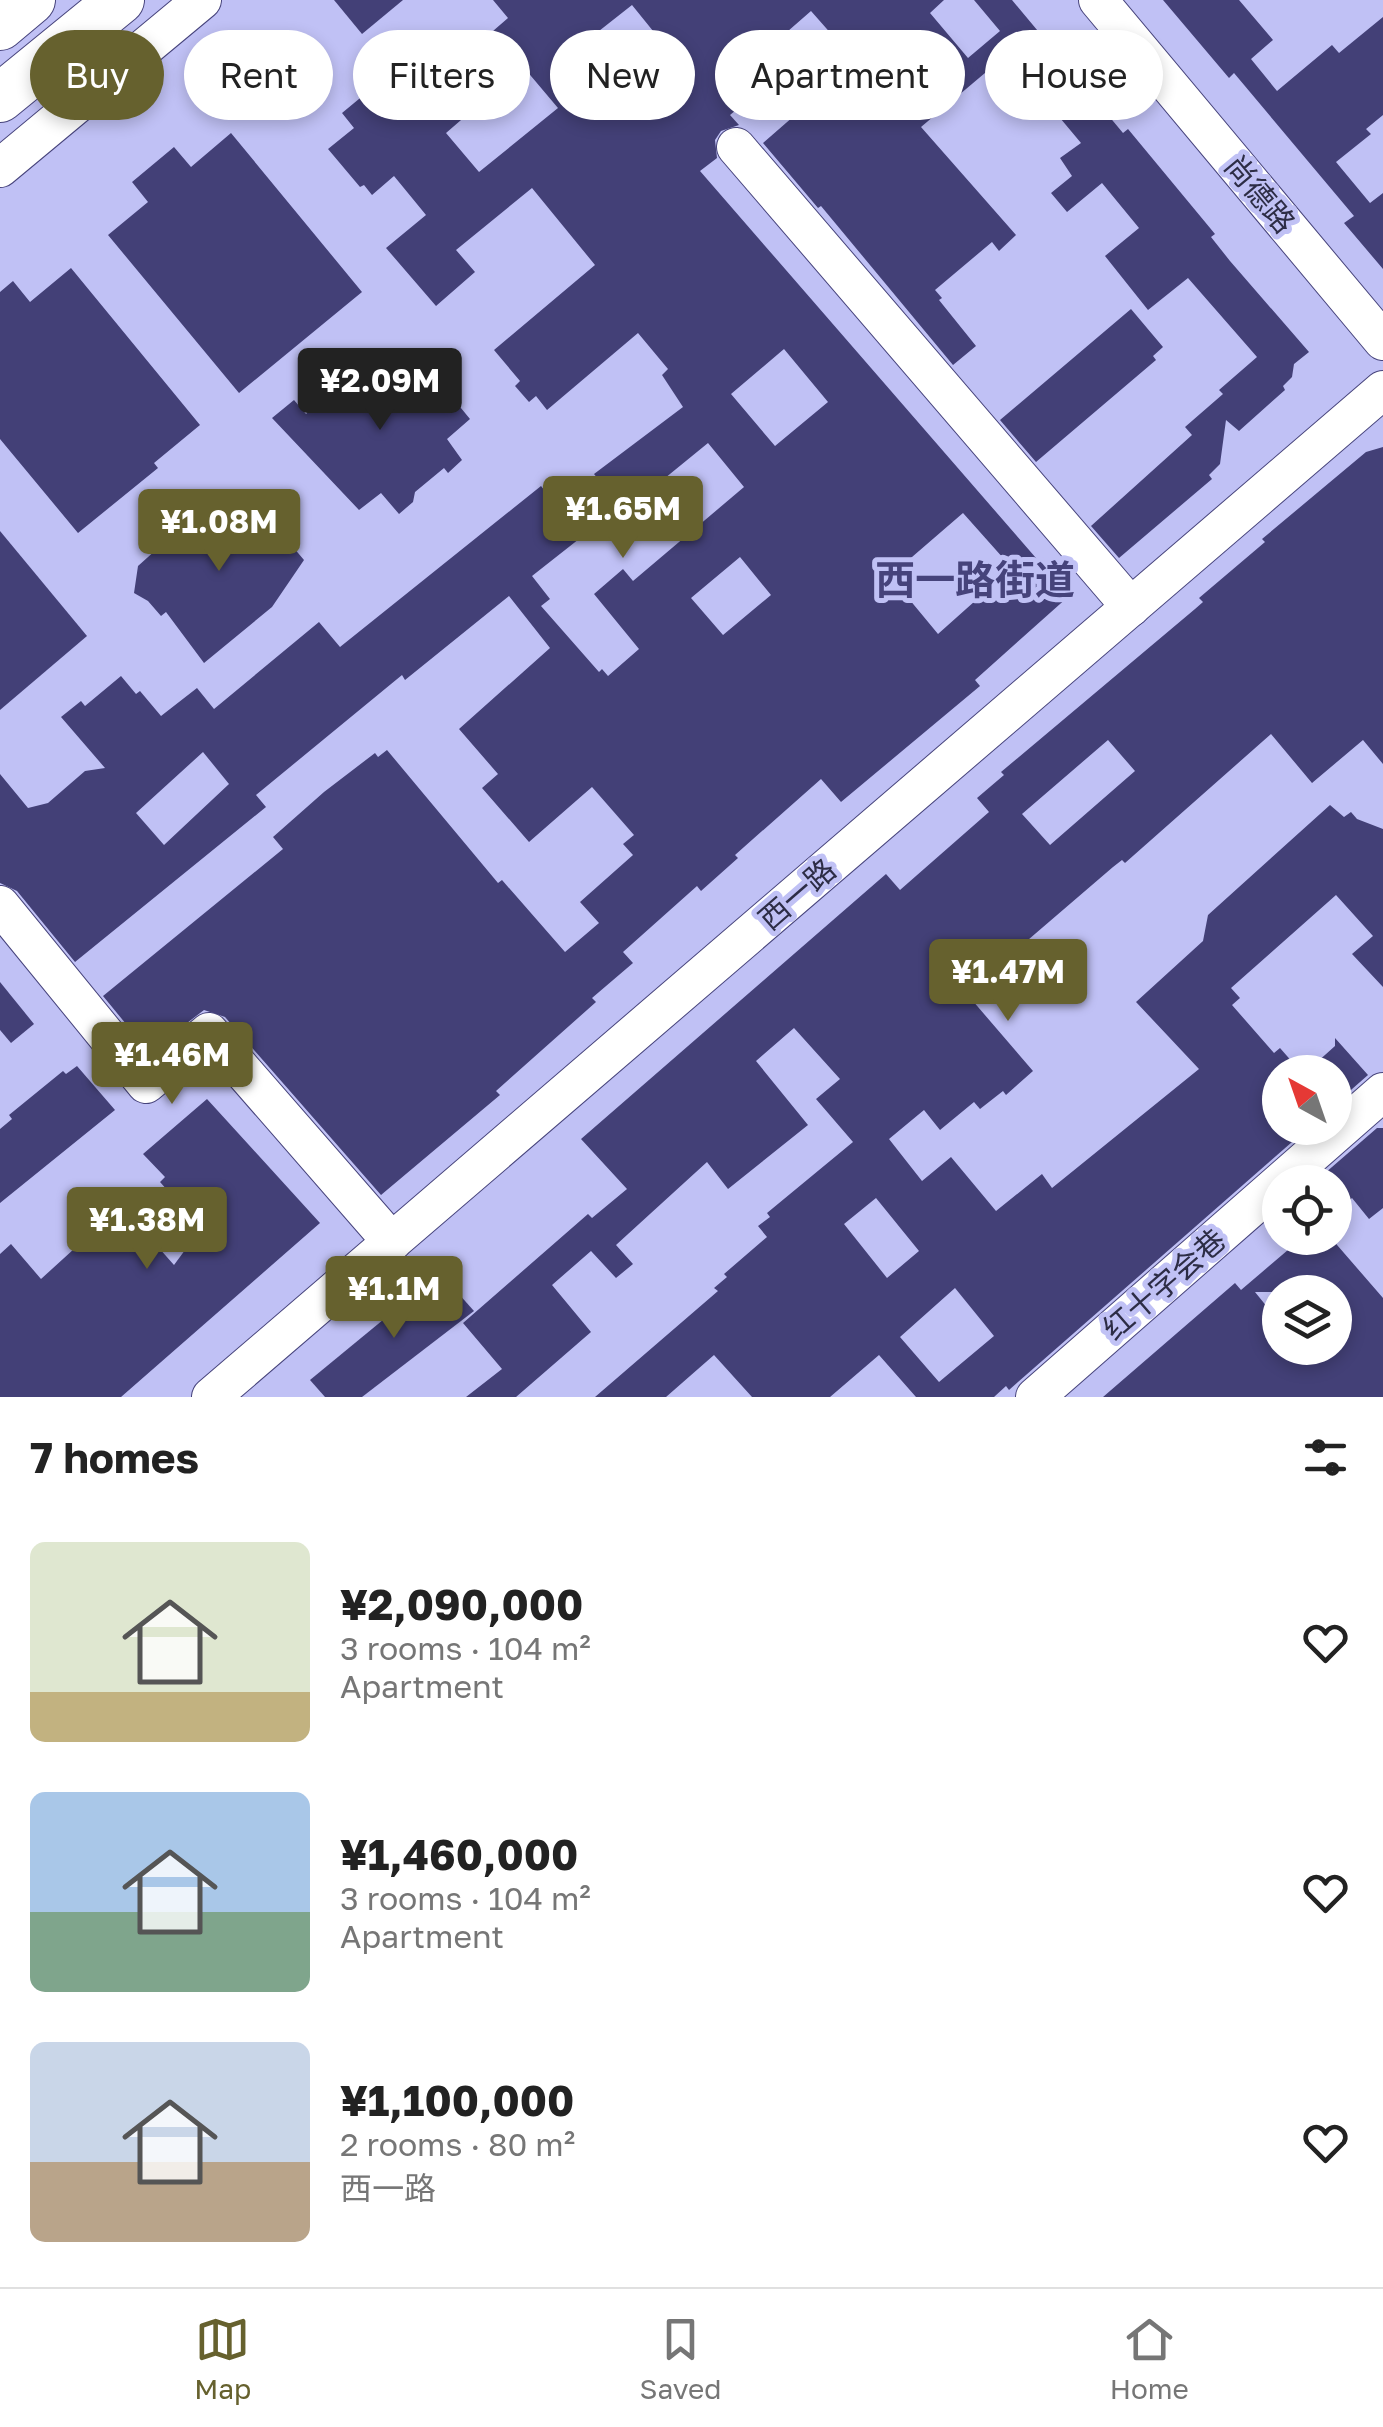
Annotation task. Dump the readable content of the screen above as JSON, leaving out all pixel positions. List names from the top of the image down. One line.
{"streets":{"street":["尚德路","西一路","红十字会巷"]},"districts":["西一路街道"],"north":"top left","page":{"chip":["Buy","Rent","Filters","New","Apartment","House"],"price":["¥2.09M","¥1.65M","¥1.08M","¥1.47M","¥1.46M","¥1.38M","¥1.1M"],"heading":"7 homes","list":[{"name":"¥2,090,000","note":"3 rooms · 104 m² · Apartment"},{"name":"¥1,460,000","note":"3 rooms · 104 m² · Apartment"},{"name":"¥1,100,000","note":"2 rooms · 80 m² · 西一路"}],"tabs":["Map","Saved","Home"]}}
